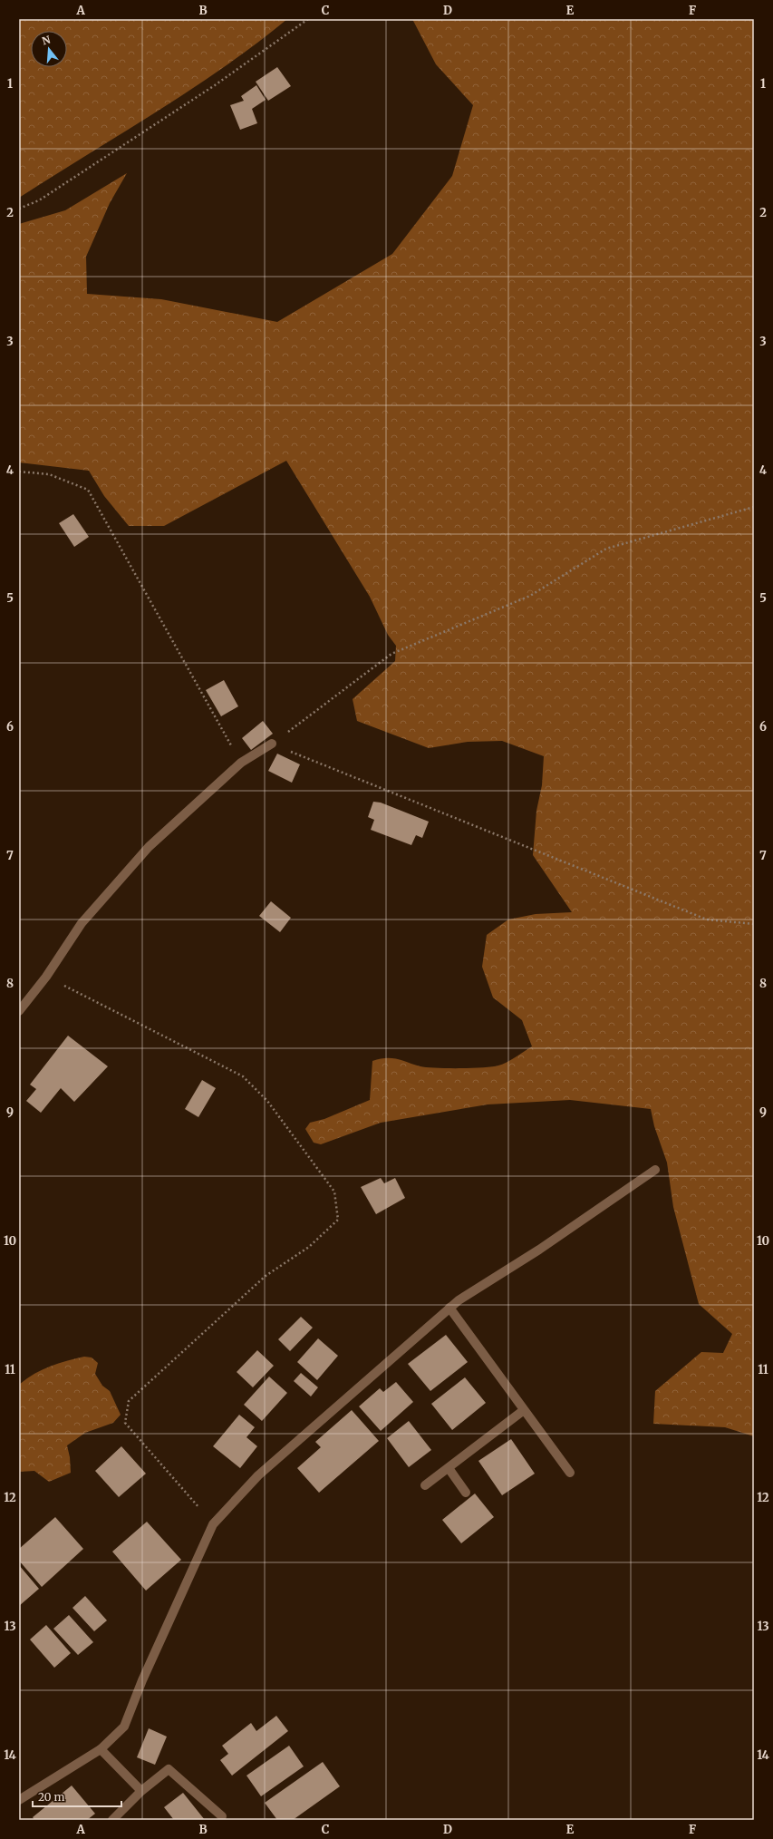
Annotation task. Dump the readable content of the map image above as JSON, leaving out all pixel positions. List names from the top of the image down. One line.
{"scale_bar":"20 m","north":"top","grid":{"columns":["A","B","C","D","E","F"],"rows":["1","2","3","4","5","6","7","8","9","10","11","12","13","14"]}}
